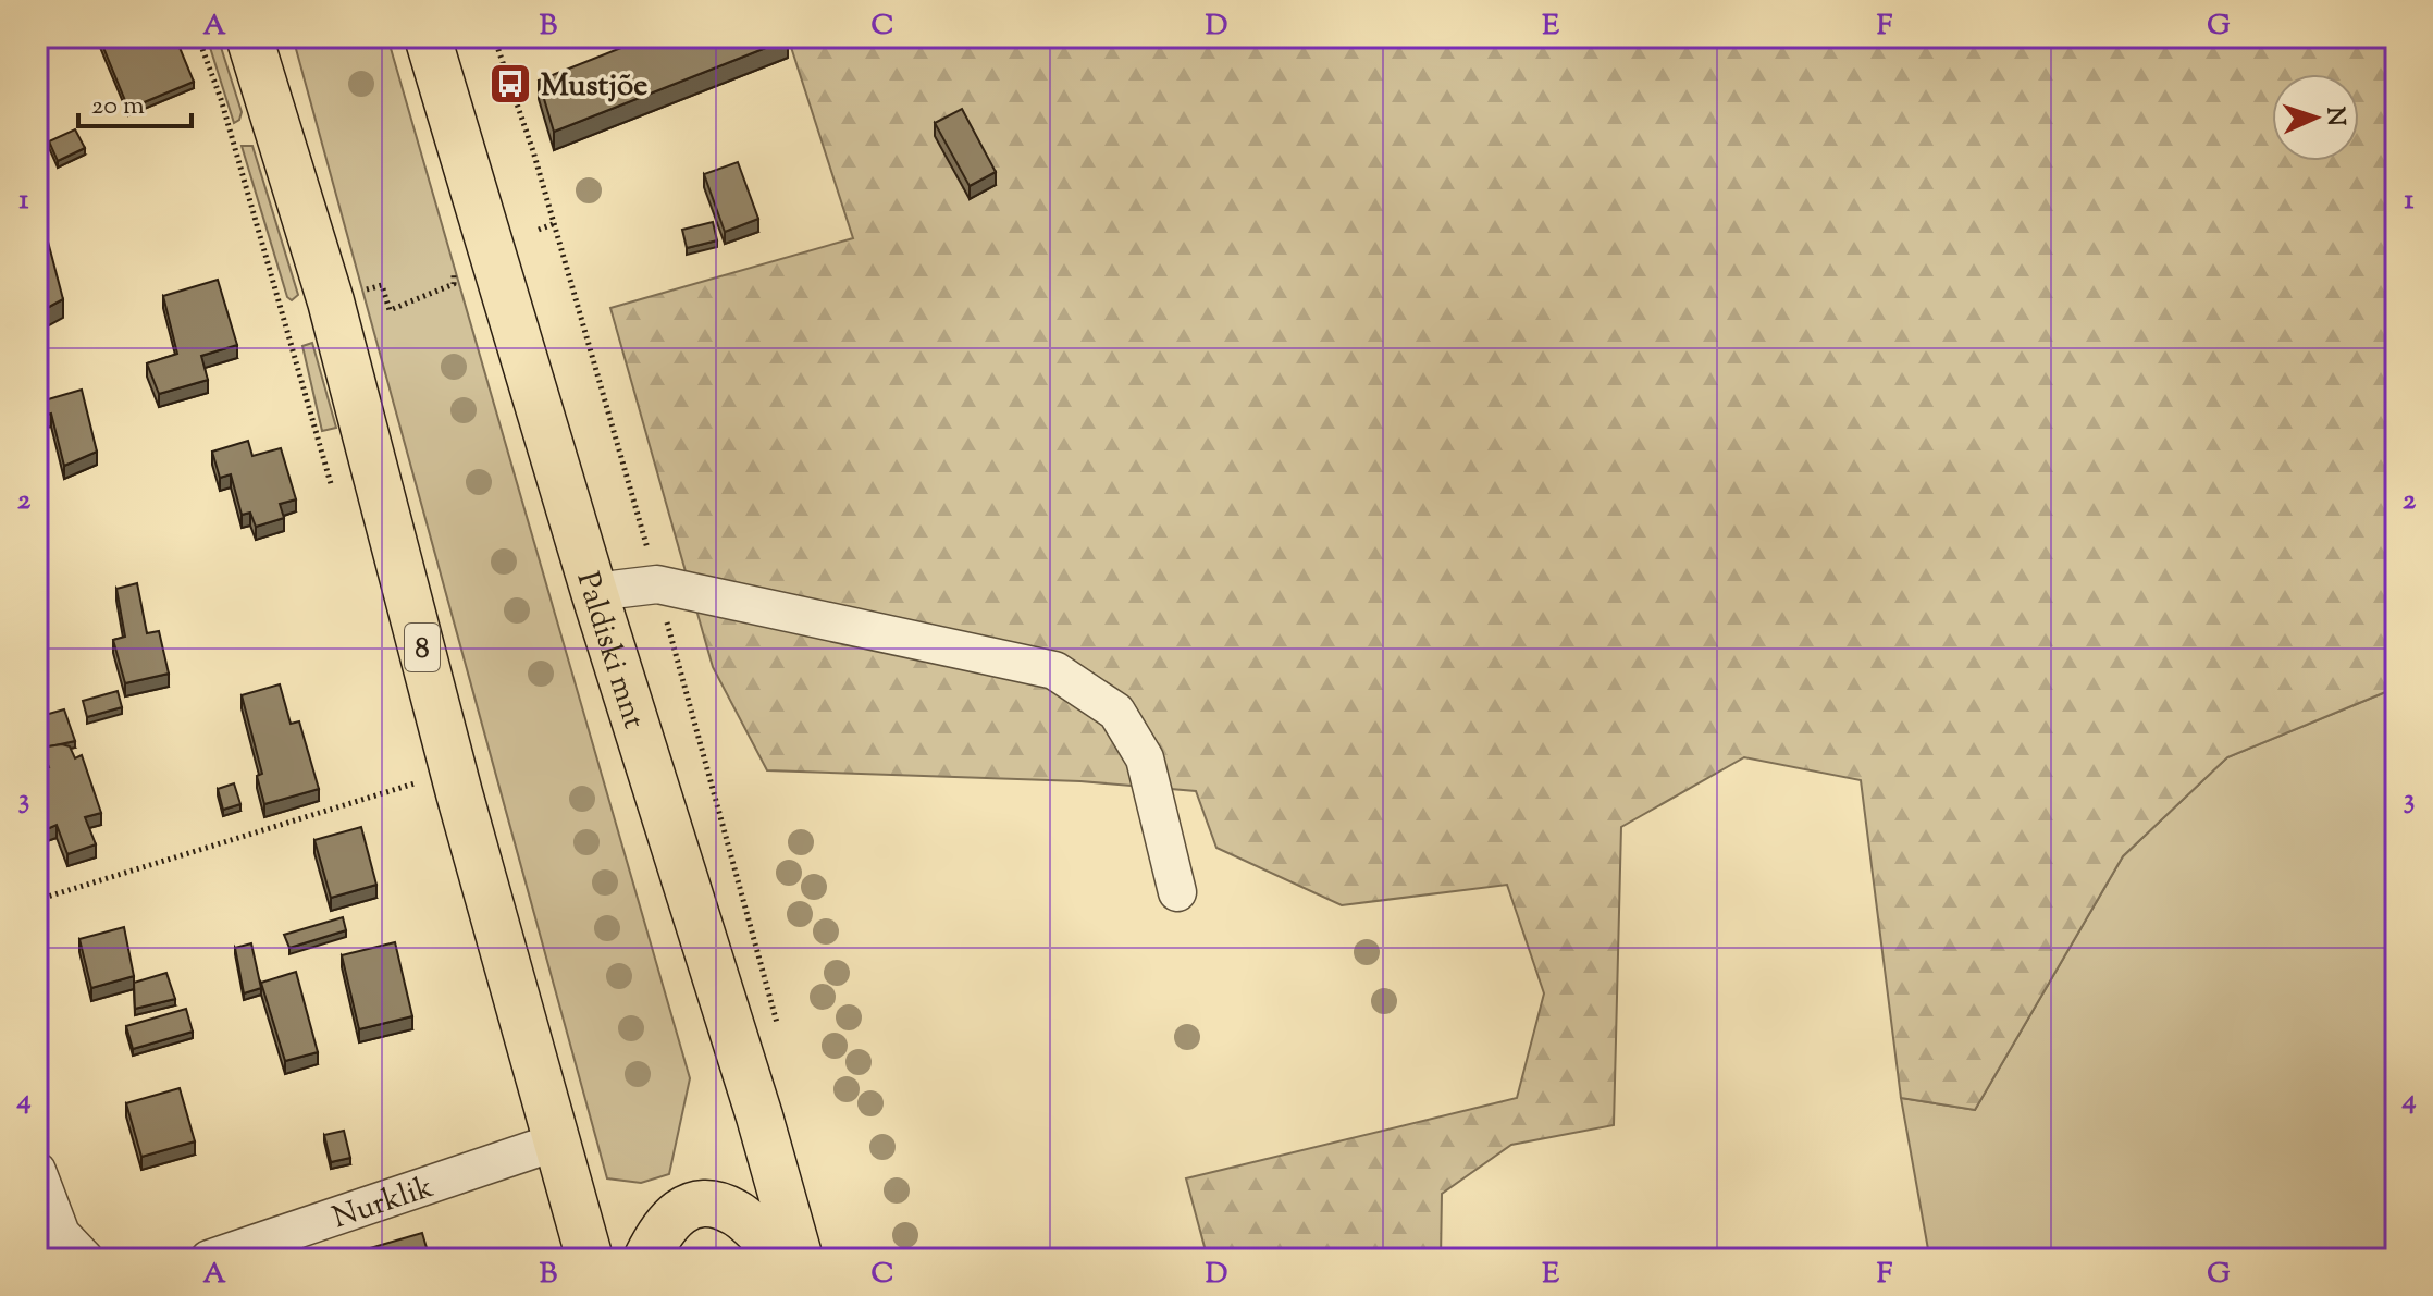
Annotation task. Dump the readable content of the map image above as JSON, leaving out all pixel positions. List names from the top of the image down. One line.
{"streets":{"main road":["8","Paldiski mnt"],"street":["Nurklik"]},"crossings":[["8","Nurklik"]],"places":{"bus stop":["Mustjõe"]},"scale_bar":"20 m","north":"right","grid":{"columns":["A","B","C","D","E","F","G"],"rows":["1","2","3","4"]}}
